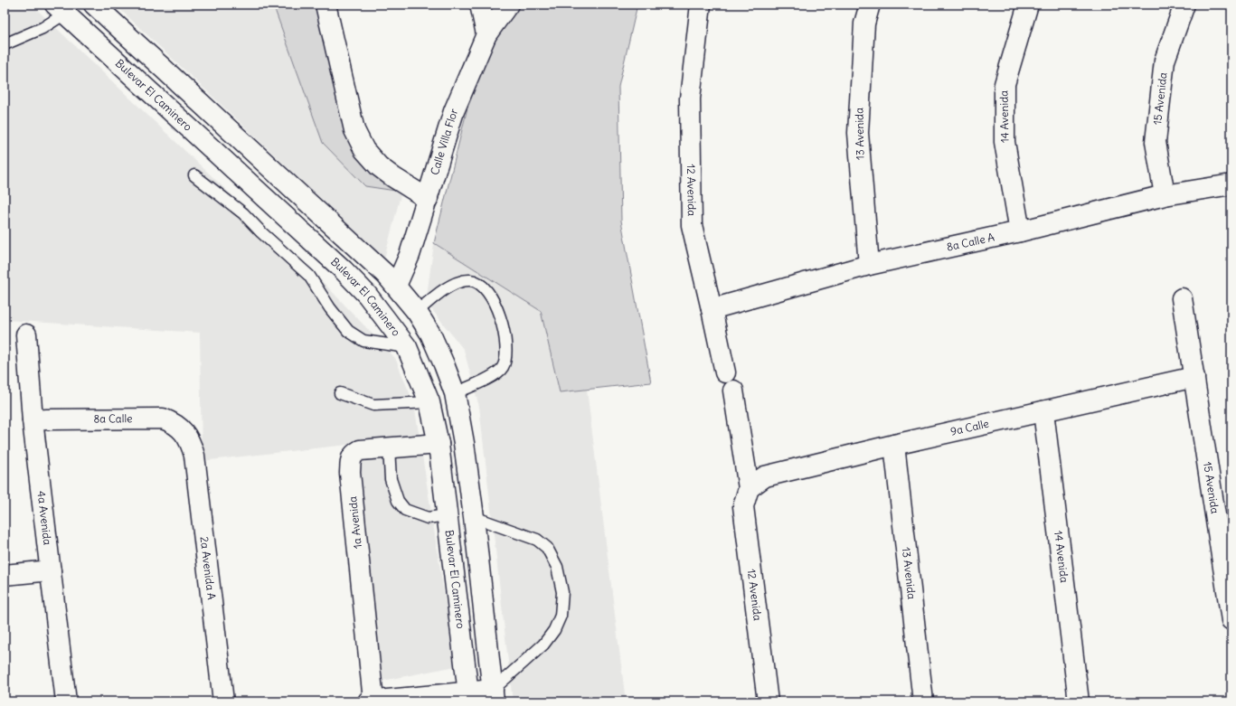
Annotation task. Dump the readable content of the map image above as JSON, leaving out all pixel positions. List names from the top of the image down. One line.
{"streets":{"street":["Bulevar El Caminero","15 Avenida","14 Avenida","13 Avenida","Calle Villa Flor","12 Avenida","8a Calle A","8a Calle","9a Calle","4a Avenida","1a Avenida","2a Avenida A"]},"crossings":[["Bulevar El Caminero","Calle Villa Flor"],["Bulevar El Caminero","1a Avenida"],["15 Avenida","8a Calle A"],["15 Avenida","9a Calle"],["14 Avenida","8a Calle A"],["14 Avenida","9a Calle"],["13 Avenida","8a Calle A"],["13 Avenida","9a Calle"],["12 Avenida","8a Calle A"],["12 Avenida","9a Calle"],["8a Calle","4a Avenida"],["8a Calle","2a Avenida A"]]}
